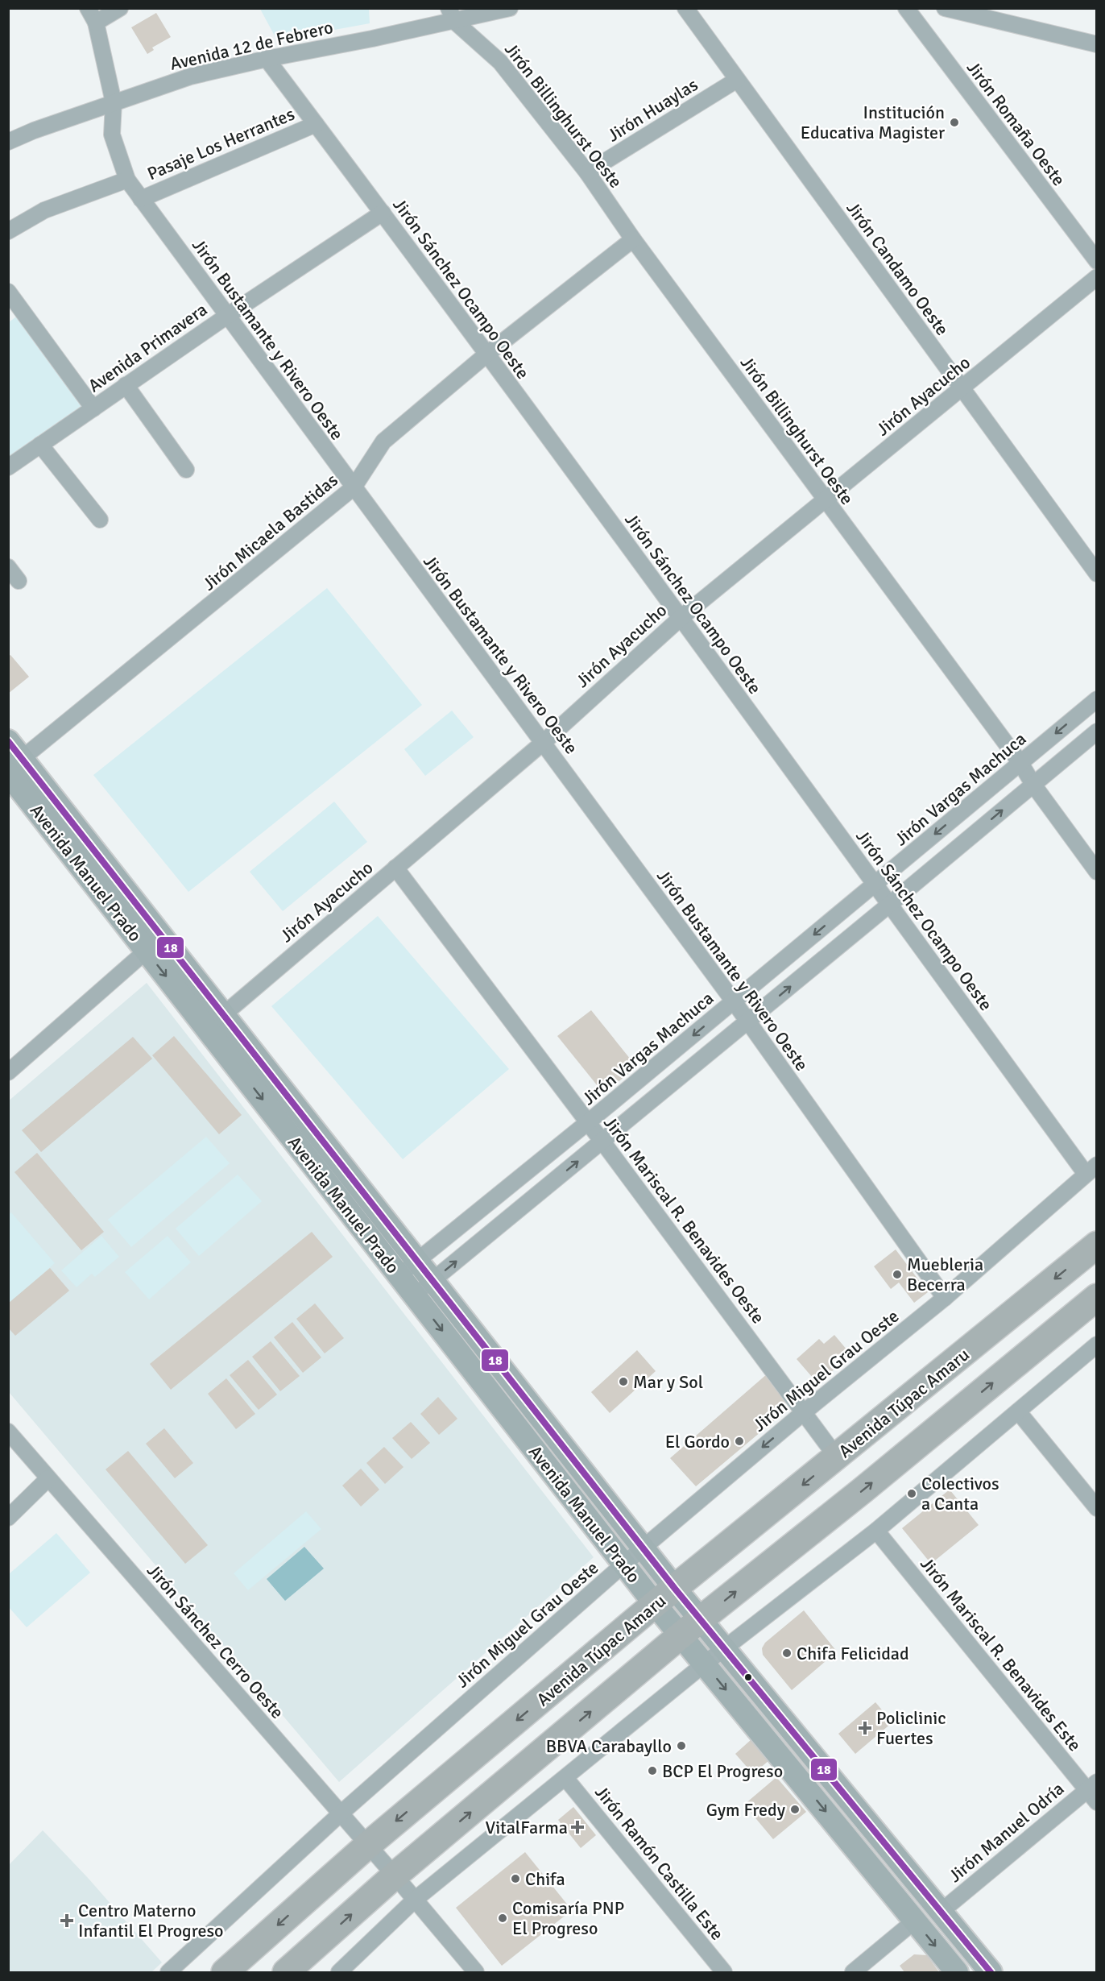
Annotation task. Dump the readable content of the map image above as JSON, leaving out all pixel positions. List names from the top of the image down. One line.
{"streets":{"highway":["Avenida Túpac Amaru"],"main road":["Avenida Manuel Prado"],"street":["Avenida 12 de Febrero","Jirón Huaylas","Jirón Billinghurst Oeste","Jirón Romaña Oeste","Pasaje Los Herrantes","Jirón Candamo Oeste","Jirón Sánchez Ocampo Oeste","Jirón Bustamante y Rivero Oeste","Avenida Primavera","Jirón Ayacucho","Jirón Micaela Bastidas","Jirón Vargas Machuca","Jirón Mariscal R. Benavides Oeste","Jirón Miguel Grau Oeste","Jirón Sánchez Cerro Oeste","Jirón Mariscal R. Benavides Este","Jirón Manuel Odría","Jirón Ramón Castilla Este"]},"crossings":[["Avenida 12 de Febrero","Jirón Billinghurst Oeste"],["Avenida 12 de Febrero","Jirón Sánchez Ocampo Oeste"],["Avenida 12 de Febrero","Jirón Bustamante y Rivero Oeste"],["Jirón Huaylas","Jirón Billinghurst Oeste"],["Jirón Huaylas","Jirón Candamo Oeste"],["Jirón Billinghurst Oeste","Jirón Ayacucho"],["Jirón Billinghurst Oeste","Jirón Micaela Bastidas"],["Jirón Billinghurst Oeste","Jirón Vargas Machuca"],["Pasaje Los Herrantes","Jirón Sánchez Ocampo Oeste"],["Pasaje Los Herrantes","Jirón Bustamante y Rivero Oeste"],["Jirón Candamo Oeste","Jirón Ayacucho"],["Jirón Sánchez Ocampo Oeste","Avenida Primavera"],["Jirón Sánchez Ocampo Oeste","Jirón Ayacucho"],["Jirón Sánchez Ocampo Oeste","Jirón Micaela Bastidas"],["Jirón Sánchez Ocampo Oeste","Jirón Vargas Machuca"],["Jirón Sánchez Ocampo Oeste","Jirón Miguel Grau Oeste"],["Jirón Bustamante y Rivero Oeste","Avenida Primavera"],["Jirón Bustamante y Rivero Oeste","Jirón Ayacucho"],["Jirón Bustamante y Rivero Oeste","Jirón Micaela Bastidas"],["Jirón Bustamante y Rivero Oeste","Jirón Vargas Machuca"],["Jirón Bustamante y Rivero Oeste","Jirón Miguel Grau Oeste"],["Jirón Ayacucho","Avenida Manuel Prado"],["Jirón Ayacucho","Jirón Mariscal R. Benavides Oeste"],["Jirón Micaela Bastidas","Avenida Manuel Prado"],["Jirón Vargas Machuca","Avenida Manuel Prado"],["Jirón Vargas Machuca","Jirón Mariscal R. Benavides Oeste"],["Avenida Manuel Prado","Jirón Miguel Grau Oeste"],["Avenida Manuel Prado","Avenida Túpac Amaru"],["Avenida Manuel Prado","Jirón Manuel Odría"],["Jirón Mariscal R. Benavides Oeste","Jirón Miguel Grau Oeste"],["Jirón Mariscal R. Benavides Oeste","Avenida Túpac Amaru"],["Jirón Miguel Grau Oeste","Jirón Sánchez Cerro Oeste"],["Avenida Túpac Amaru","Jirón Sánchez Cerro Oeste"],["Jirón Mariscal R. Benavides Este","Jirón Manuel Odría"]],"places":{"other":["Institución Educativa Magister","Muebleria Becerra","Mar y Sol","El Gordo","Colectivos a Canta","Chifa Felicidad","BBVA Carabayllo","BCP El Progreso","Gym Fredy","Chifa","Comisaría PNP El Progreso"],"health":["Policlinic Fuertes","VitalFarma","Centro Materno Infantil El Progreso"]},"lines":["transit line 18"]}
